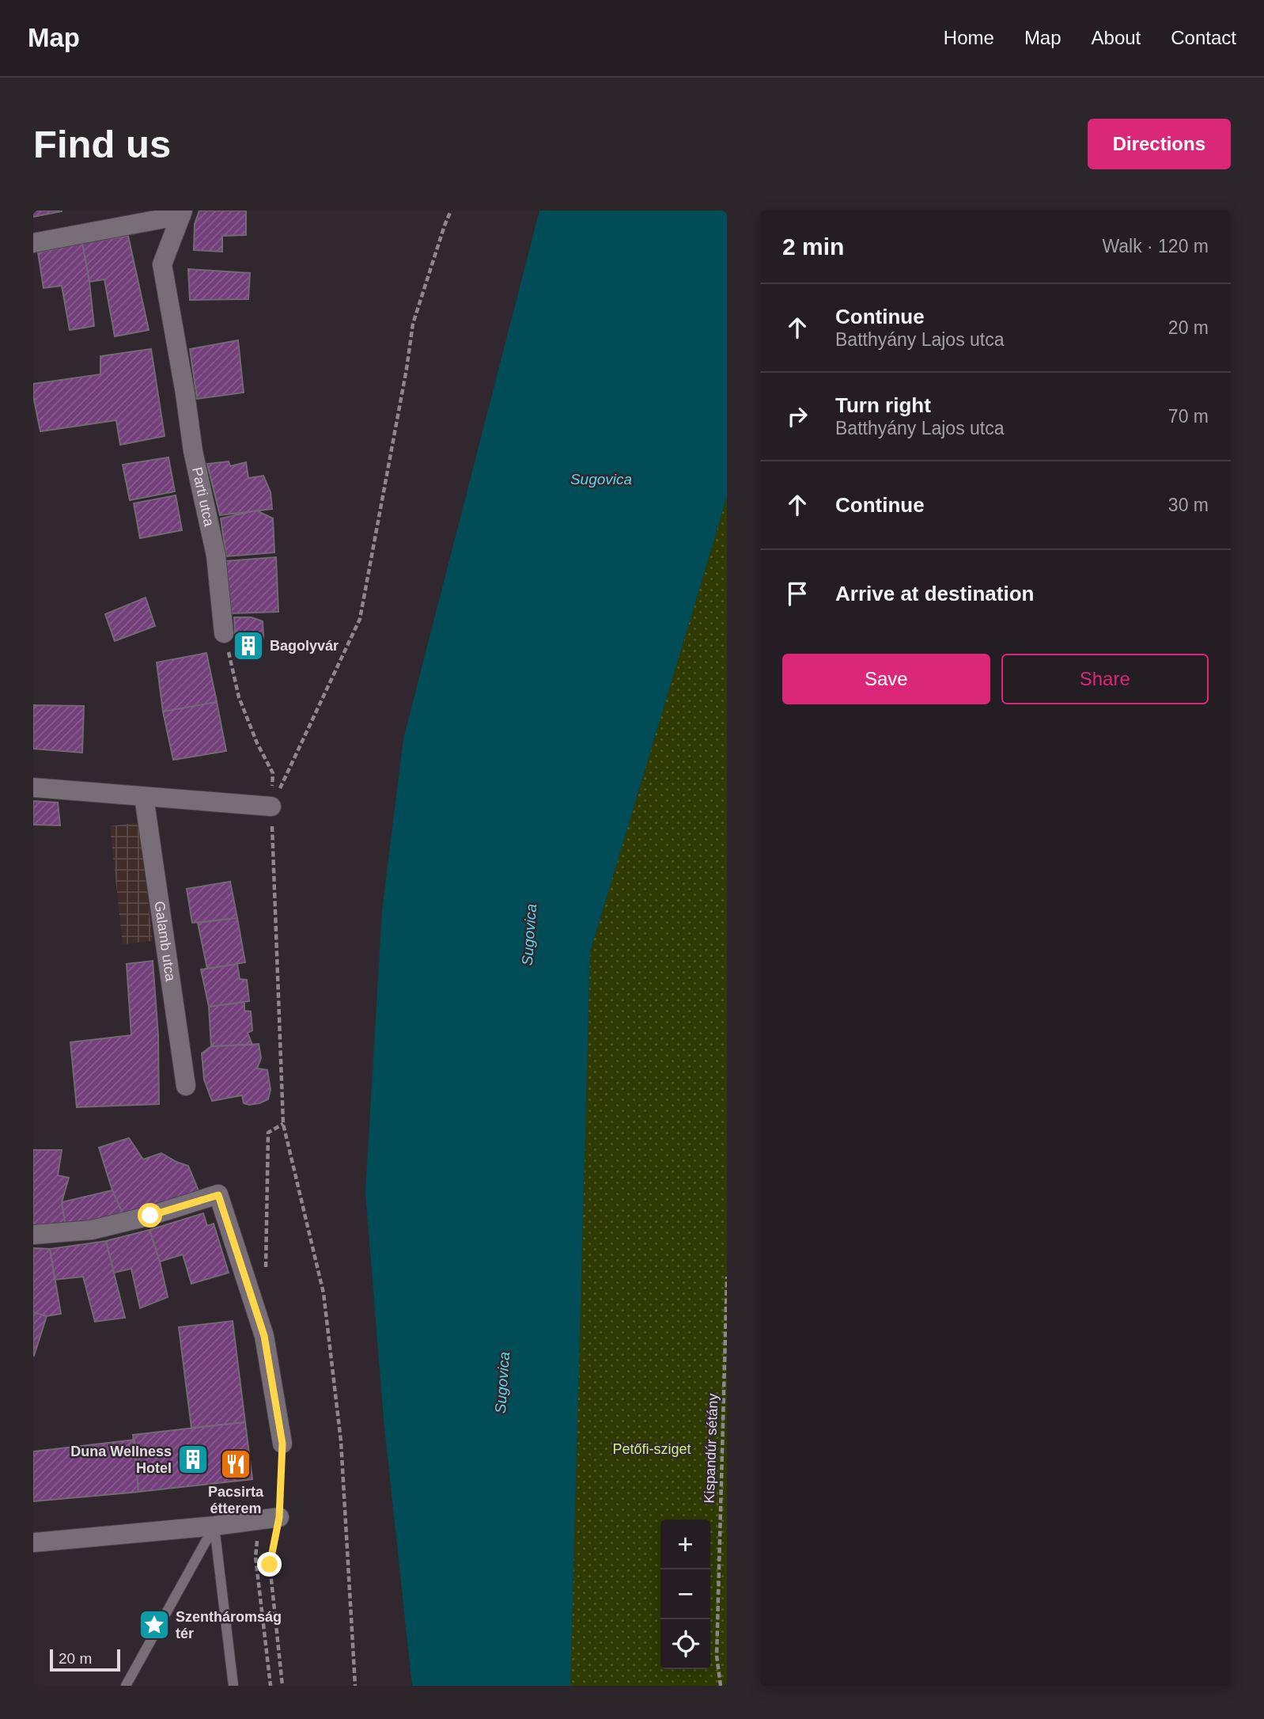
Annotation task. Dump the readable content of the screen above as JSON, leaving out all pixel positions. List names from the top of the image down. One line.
{"streets":{"street":["Parti utca","Galamb utca"],"path":["Kispandúr sétány"]},"water":["Sugovica"],"parks":["Petőfi-sziget"],"places":{"building":["Bagolyvár","Duna Wellness Hotel"],"restaurant":["Pacsirta étterem"],"place":["Szentháromság tér"]},"scale_bar":"20 m","page":{"header":"Map","nav":["Home","Map","About","Contact"],"buttons":["Directions",["Save","Share"]],"title":"Find us","heading":["2 min","Walk · 120 m"],"list":[["Continue","Batthyány Lajos utca","20 m"],["Turn right","Batthyány Lajos utca","70 m"],["Continue","30 m"],"Arrive at destination"],"map_buttons":["+","−"],"scale":"20 m"}}
